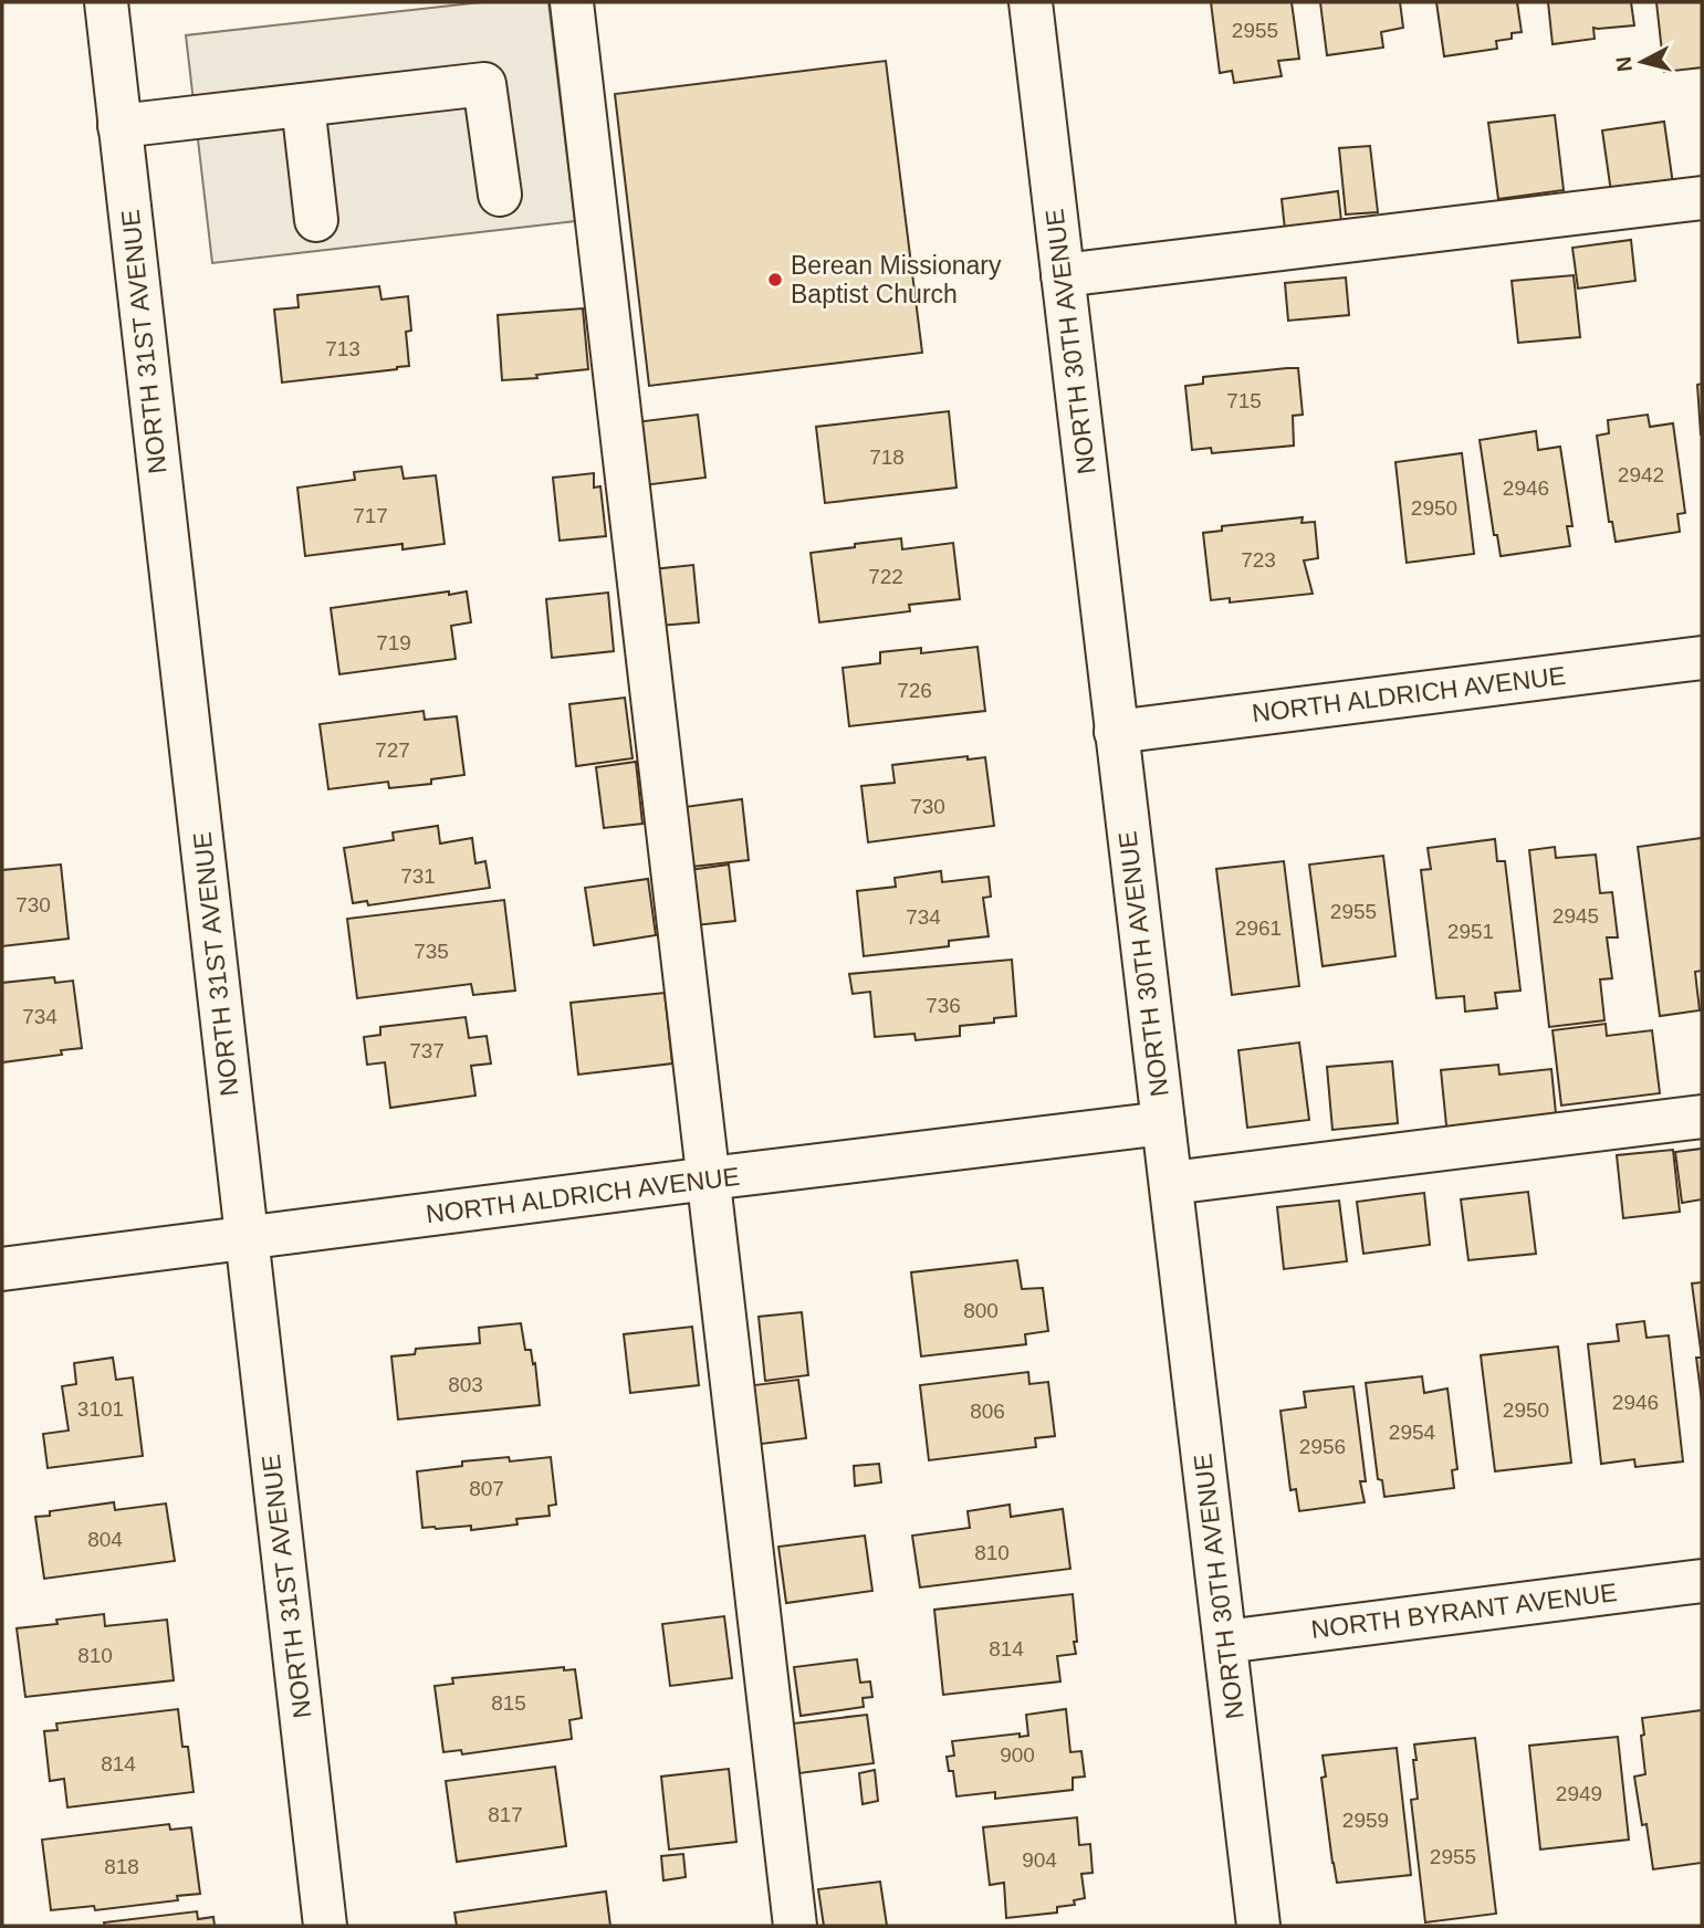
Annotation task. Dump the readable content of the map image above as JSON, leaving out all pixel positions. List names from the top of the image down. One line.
{"streets":{"street":["NORTH 31ST AVENUE","NORTH 30TH AVENUE","NORTH ALDRICH AVENUE","NORTH BYRANT AVENUE"]},"crossings":[["NORTH 31ST AVENUE","NORTH ALDRICH AVENUE"],["NORTH 30TH AVENUE","NORTH ALDRICH AVENUE"],["NORTH 30TH AVENUE","NORTH BYRANT AVENUE"]],"places":["Berean Missionary Baptist Church"],"house_numbers":["2955","713","715","718","2942","2946","2950","717","723","722","719","726","727","730","731","730","2955","2945","734","2961","2951","735","736","734","737","800","803","2946","3101","2950","806","2954","2956","807","804","810","814","810","815","900","814","2949","817","2959","2955","904","818"],"north":"left"}
